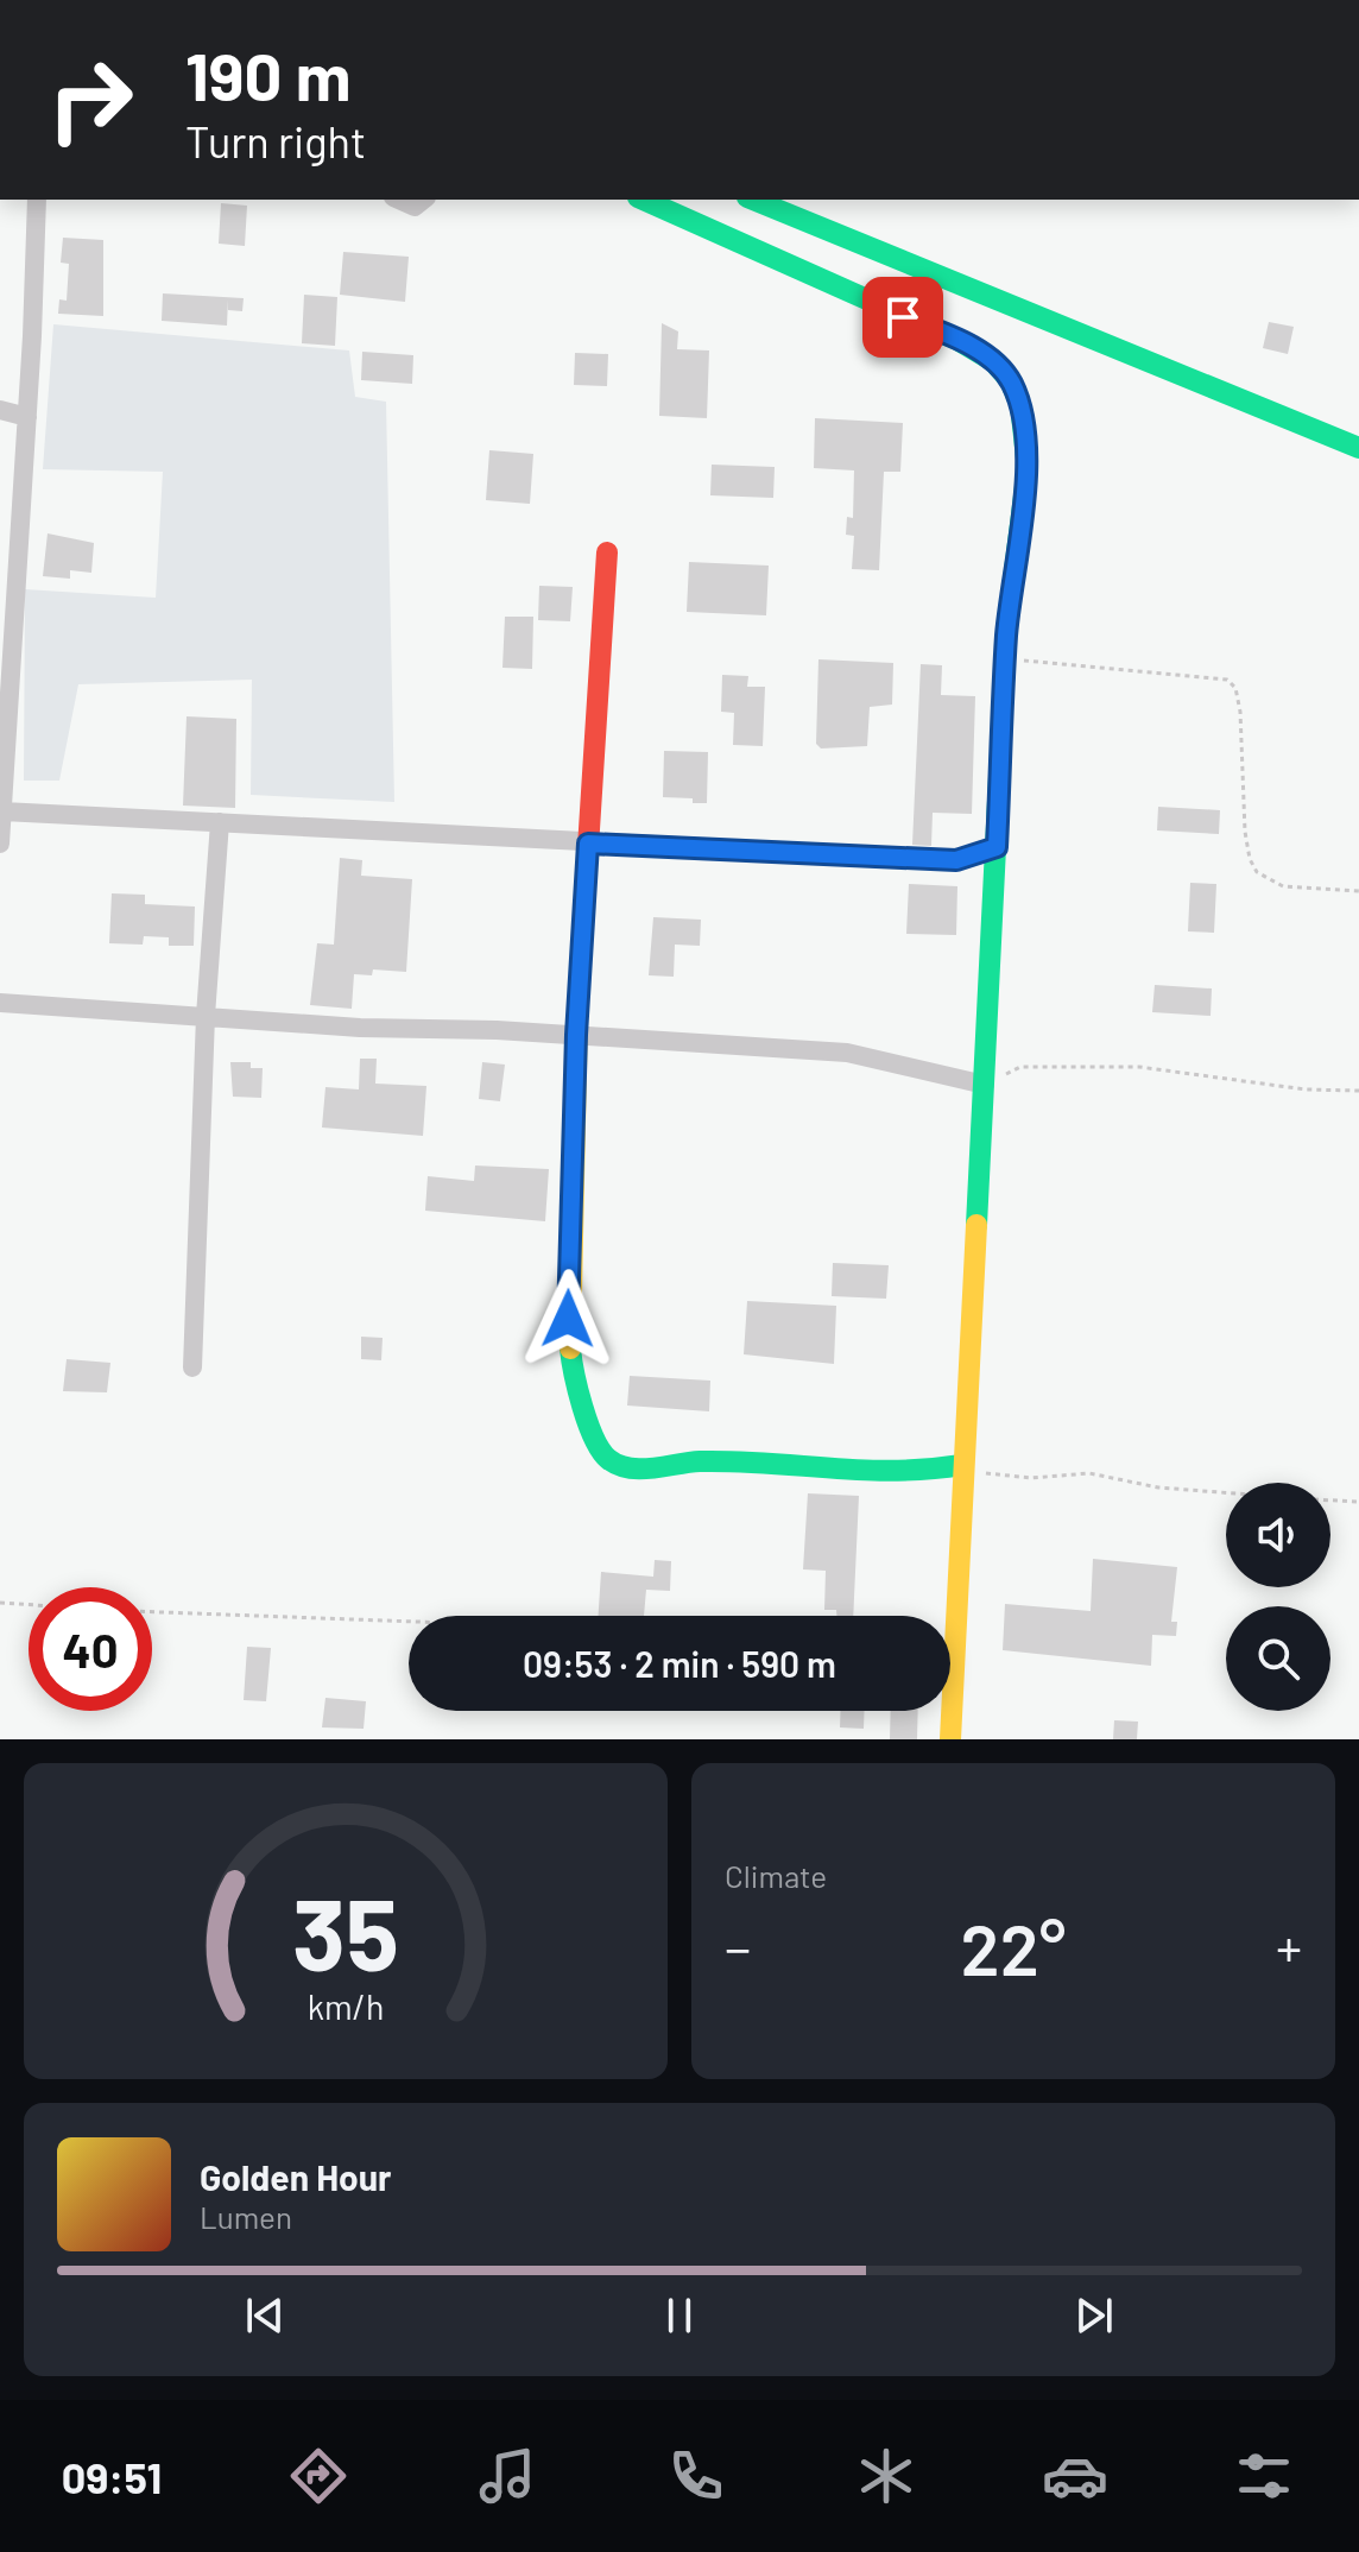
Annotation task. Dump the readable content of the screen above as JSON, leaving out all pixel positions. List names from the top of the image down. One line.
{"page":{"turn":["190 m","Turn right"],"limit":"40","trip":"09:53 · 2 min · 590 m","tile":"Climate","heat":["−","22°","+"],"song":["Golden Hour","Lumen"],"tabs":"09:51","gauge":["35","km/h"]}}
